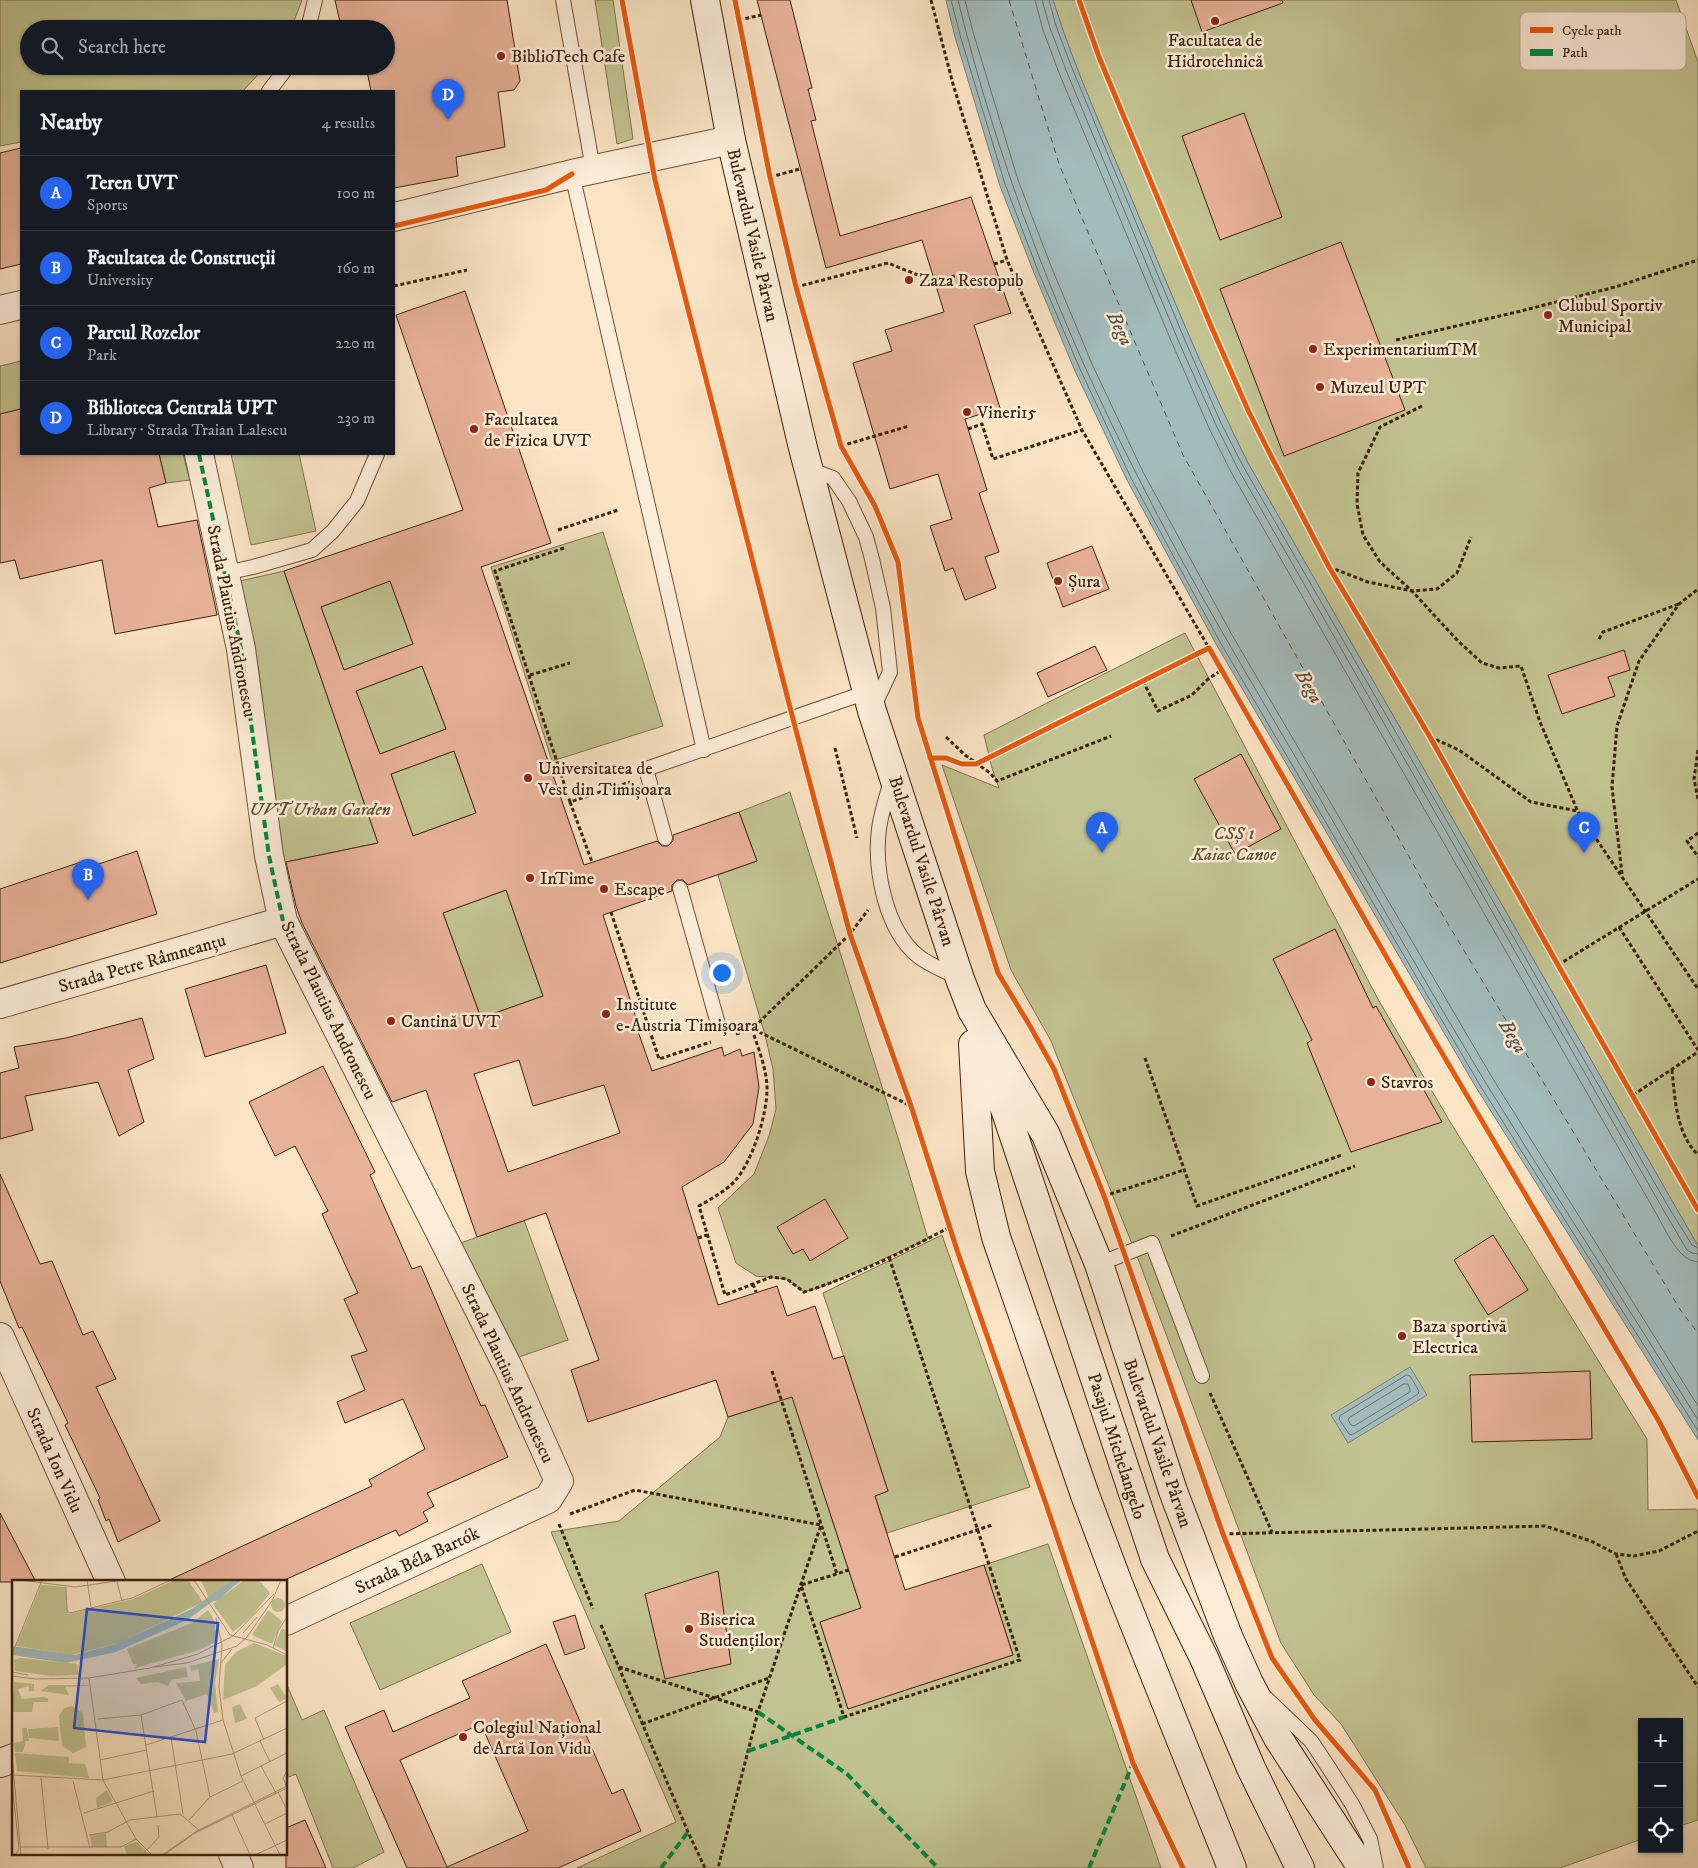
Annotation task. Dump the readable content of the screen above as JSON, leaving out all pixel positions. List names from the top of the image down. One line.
{"streets":{"main road":["Bulevardul Vasile Pârvan","Strada Plautius Andronescu","Strada Petre Râmneanțu","Pasajul Michelangelo","Strada Ion Vidu","Strada Béla Bartók"]},"crossings":[["Bulevardul Vasile Pârvan","Pasajul Michelangelo"],["Strada Plautius Andronescu","Strada Petre Râmneanțu"],["Strada Plautius Andronescu","Strada Béla Bartók"]],"water":["Bega"],"parks":["UVT Urban Garden","CSȘ 1 Kaiac Canoe"],"places":["Facultatea de Hidrotehnică","BiblioTech Cafe","Zaza Restopub","Clubul Sportiv Municipal","ExperimentariumTM","Muzeul UPT","Vineri15","Facultatea de Fizica UVT","Șura","Universitatea de Vest din Timișoara","InTime","Escape","Institute e-Austria Timișoara","Cantină UVT","Stavros","Baza sportivă Electrica","Biserica Studenților","Colegiul Național de Artă Ion Vidu"],"legend":["Cycle path","Path"],"page":{"search":"Search here","pins":["D","A","C","B"],"heading":["Nearby","4 results"],"list":[{"mark":"A","name":"Teren UVT","note":"Sports","value":"100 m"},{"mark":"B","name":"Facultatea de Construcții","note":"University","value":"160 m"},{"mark":"C","name":"Parcul Rozelor","note":"Park","value":"220 m"},{"mark":"D","name":"Biblioteca Centrală UPT","note":"Library · Strada Traian Lalescu","value":"230 m"}],"map_buttons":["+","−"]}}
